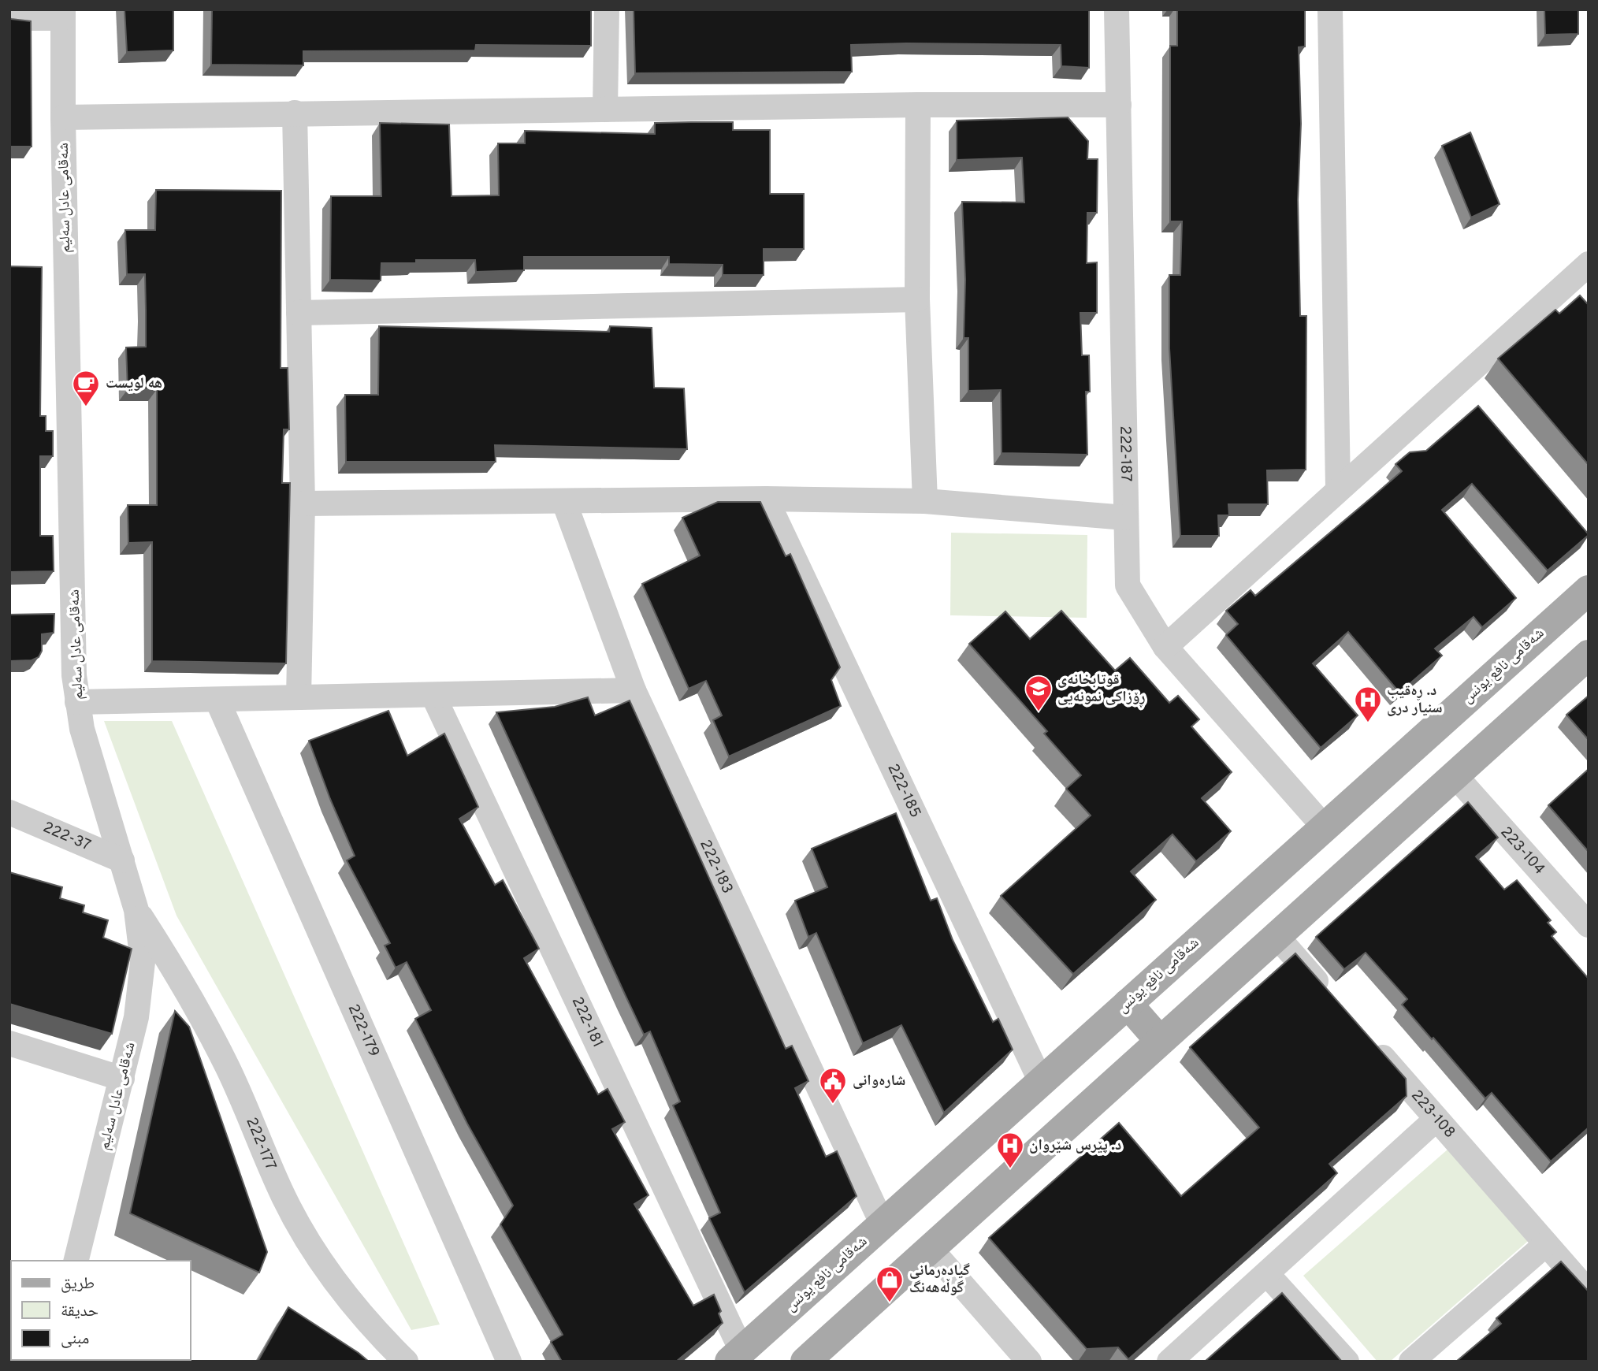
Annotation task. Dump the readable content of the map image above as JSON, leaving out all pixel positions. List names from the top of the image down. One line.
{"streets":{"main road":["شەقامی نافع یونس"],"street":["شەقامی عادل سەلیم","222-187","222-185","222-37","223-104","222-183","222-181","222-179","223-108","222-177"]},"crossings":[["شەقامی عادل سەلیم","222-37"],["شەقامی عادل سەلیم","222-177"],["222-187","شەقامی نافع یونس"],["شەقامی نافع یونس","222-185"],["شەقامی نافع یونس","222-183"],["شەقامی نافع یونس","222-181"]],"places":{"cafe":["هه لويست"],"school or university":["قوتابخانەی ڕۆزاکی نمونەیی"],"hospital":["د. ڕەقیب سنیار دری","د. پێرس شێروان"],"public building":["شارەوانی"],"shop":["گیادەرمانی گوڵەهەنگ"]},"legend":["طريق","حديقة","مبنى"]}
